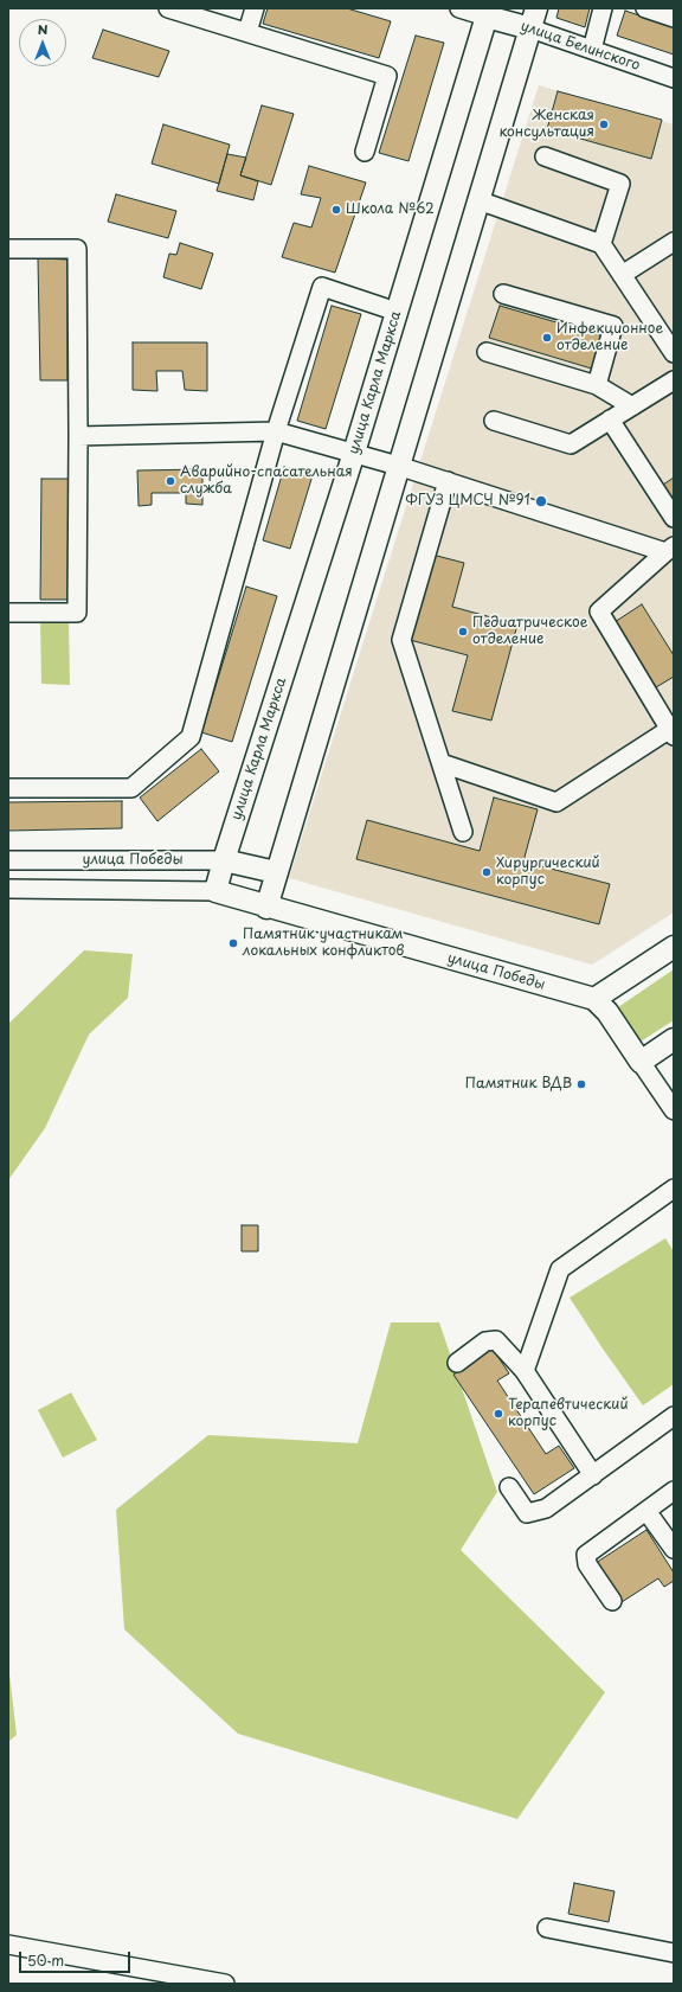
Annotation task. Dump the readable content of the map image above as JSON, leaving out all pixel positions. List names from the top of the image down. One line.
{"streets":{"main road":["улица Белинского","улица Карла Маркса","улица Победы"]},"crossings":[["улица Белинского","улица Карла Маркса"],["улица Карла Маркса","улица Победы"]],"places":["Женская консультация","Школа №62","Инфекционное отделение","Аварийно-спасательная служба","ФГУЗ ЦМСЧ №91","Педиатрическое отделение","Хирургический корпус","Памятник участникам локальных конфликтов","Памятник ВДВ","Терапевтический корпус"],"scale_bar":"50 m","north":"top"}
